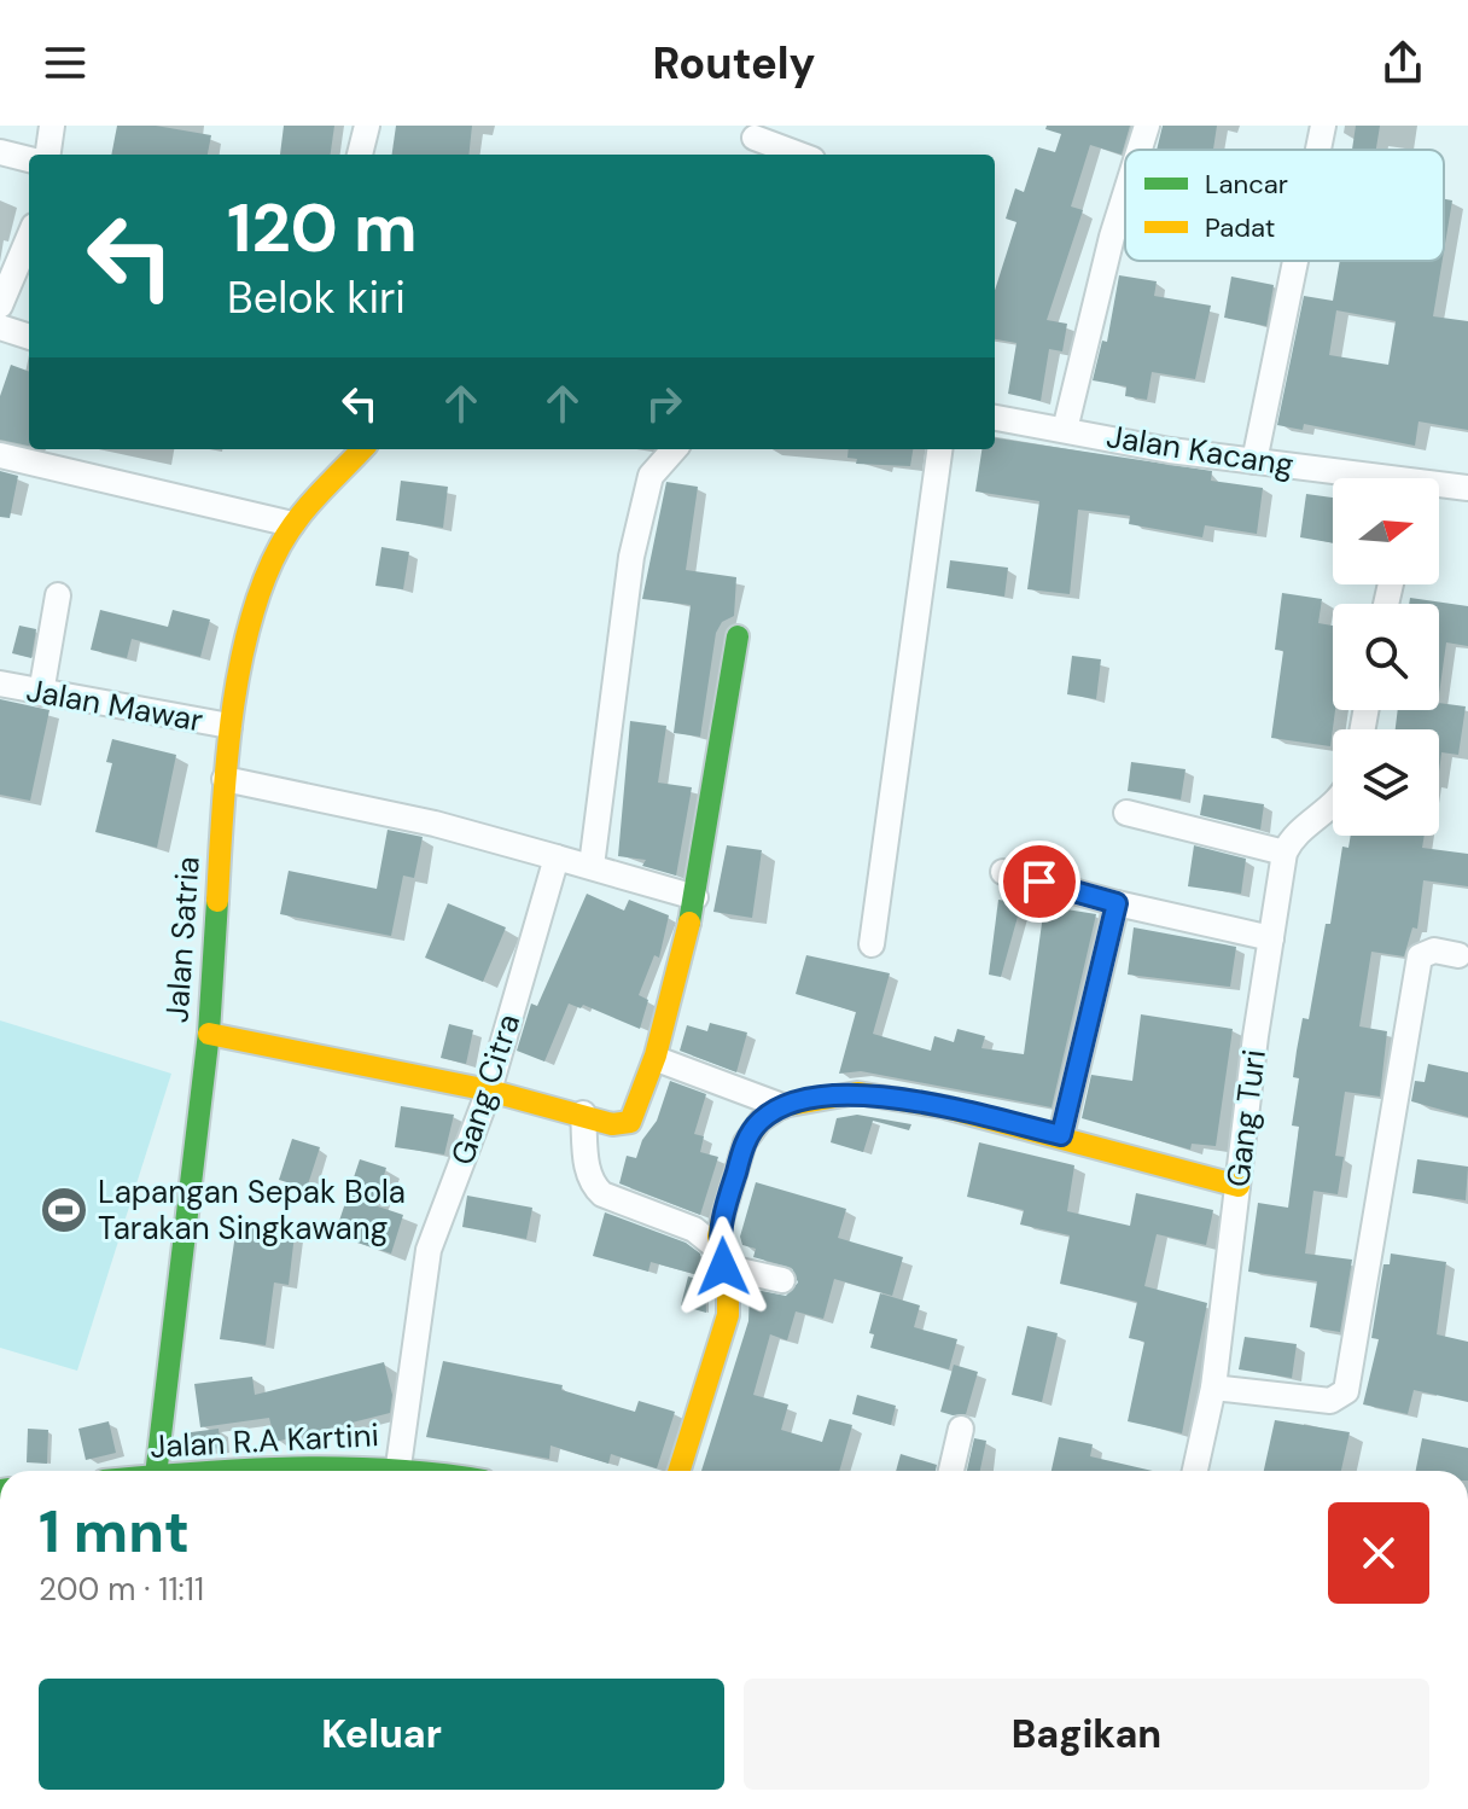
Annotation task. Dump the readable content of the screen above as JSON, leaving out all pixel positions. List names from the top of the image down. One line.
{"streets":{"street":["Jalan Kacang","Jalan Mawar","Jalan Satria","Gang Citra","Gang Turi","Jalan R.A Kartini"]},"crossings":[["Jalan Mawar","Jalan Satria"],["Gang Citra","Jalan R.A Kartini"]],"places":{"sports":["Lapangan Sepak Bola Tarakan Singkawang"]},"legend":["Lancar","Padat"],"north":"right","page":{"header":"Routely","turn":["120 m","Belok kiri"],"heading":["1 mnt","200 m · 11:11"],"buttons":["Keluar","Bagikan"]}}
